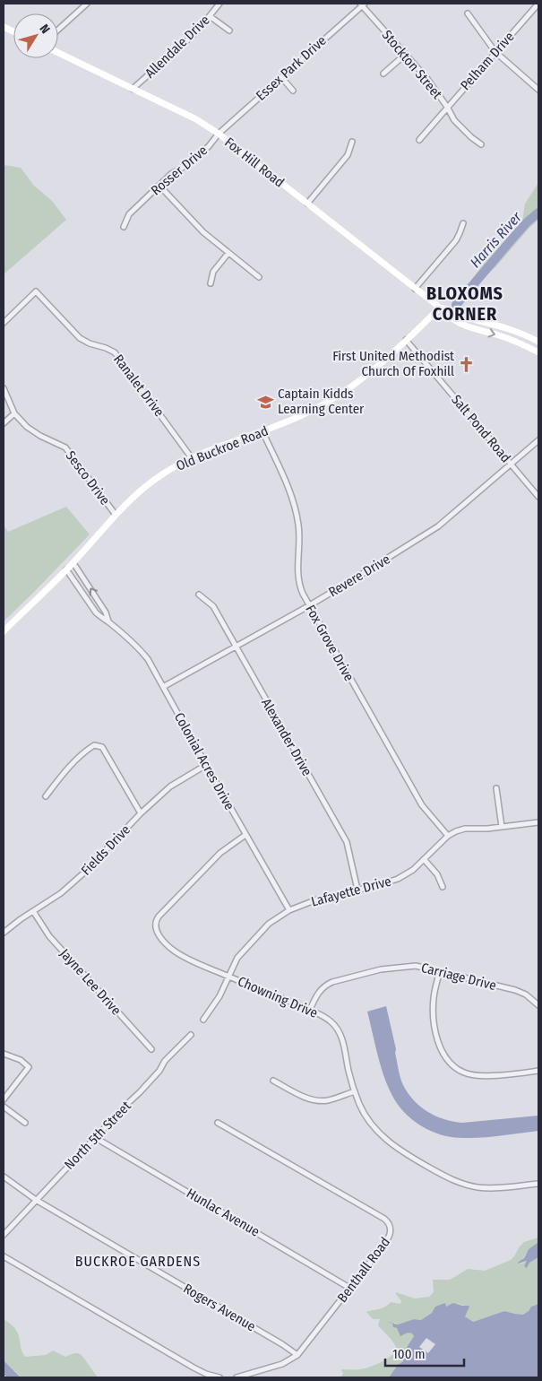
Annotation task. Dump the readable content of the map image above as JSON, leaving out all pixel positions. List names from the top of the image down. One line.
{"streets":{"main road":["Fox Hill Road","Old Buckroe Road"],"street":["Allendale Drive","Pelham Drive","Stockton Street","Essex Park Drive","Rosser Drive","Ranalet Drive","Salt Pond Road","Sesco Drive","Revere Drive","Fox Grove Drive","Alexander Drive","Colonial Acres Drive","Fields Drive","Lafayette Drive","Carriage Drive","Jayne Lee Drive","Chowning Drive","North 5th Street","Hunlac Avenue","Benthall Road","Rogers Avenue"]},"crossings":[["Allendale Drive","Fox Hill Road"],["Pelham Drive","Stockton Street"],["Stockton Street","Essex Park Drive"],["Essex Park Drive","Fox Hill Road"],["Essex Park Drive","Rosser Drive"],["Fox Hill Road","Rosser Drive"],["Fox Hill Road","Old Buckroe Road"],["Ranalet Drive","Old Buckroe Road"],["Salt Pond Road","Old Buckroe Road"],["Salt Pond Road","Revere Drive"],["Old Buckroe Road","Sesco Drive"],["Old Buckroe Road","Fox Grove Drive"],["Old Buckroe Road","Colonial Acres Drive"],["Revere Drive","Fox Grove Drive"],["Revere Drive","Alexander Drive"],["Revere Drive","Colonial Acres Drive"],["Fox Grove Drive","Lafayette Drive"],["Alexander Drive","Lafayette Drive"],["Colonial Acres Drive","Fields Drive"],["Colonial Acres Drive","Lafayette Drive"],["Colonial Acres Drive","Chowning Drive"],["Fields Drive","Jayne Lee Drive"],["Lafayette Drive","Chowning Drive"],["Carriage Drive","Chowning Drive"],["North 5th Street","Hunlac Avenue"],["North 5th Street","Rogers Avenue"],["Hunlac Avenue","Benthall Road"],["Benthall Road","Rogers Avenue"]],"districts":["BLOXOMS CORNER","BUCKROE GARDENS"],"water":["Harris River"],"places":{"church":["First United Methodist Church Of Foxhill"],"school or university":["Captain Kidds Learning Center"]},"scale_bar":"100 m","north":"top right"}
